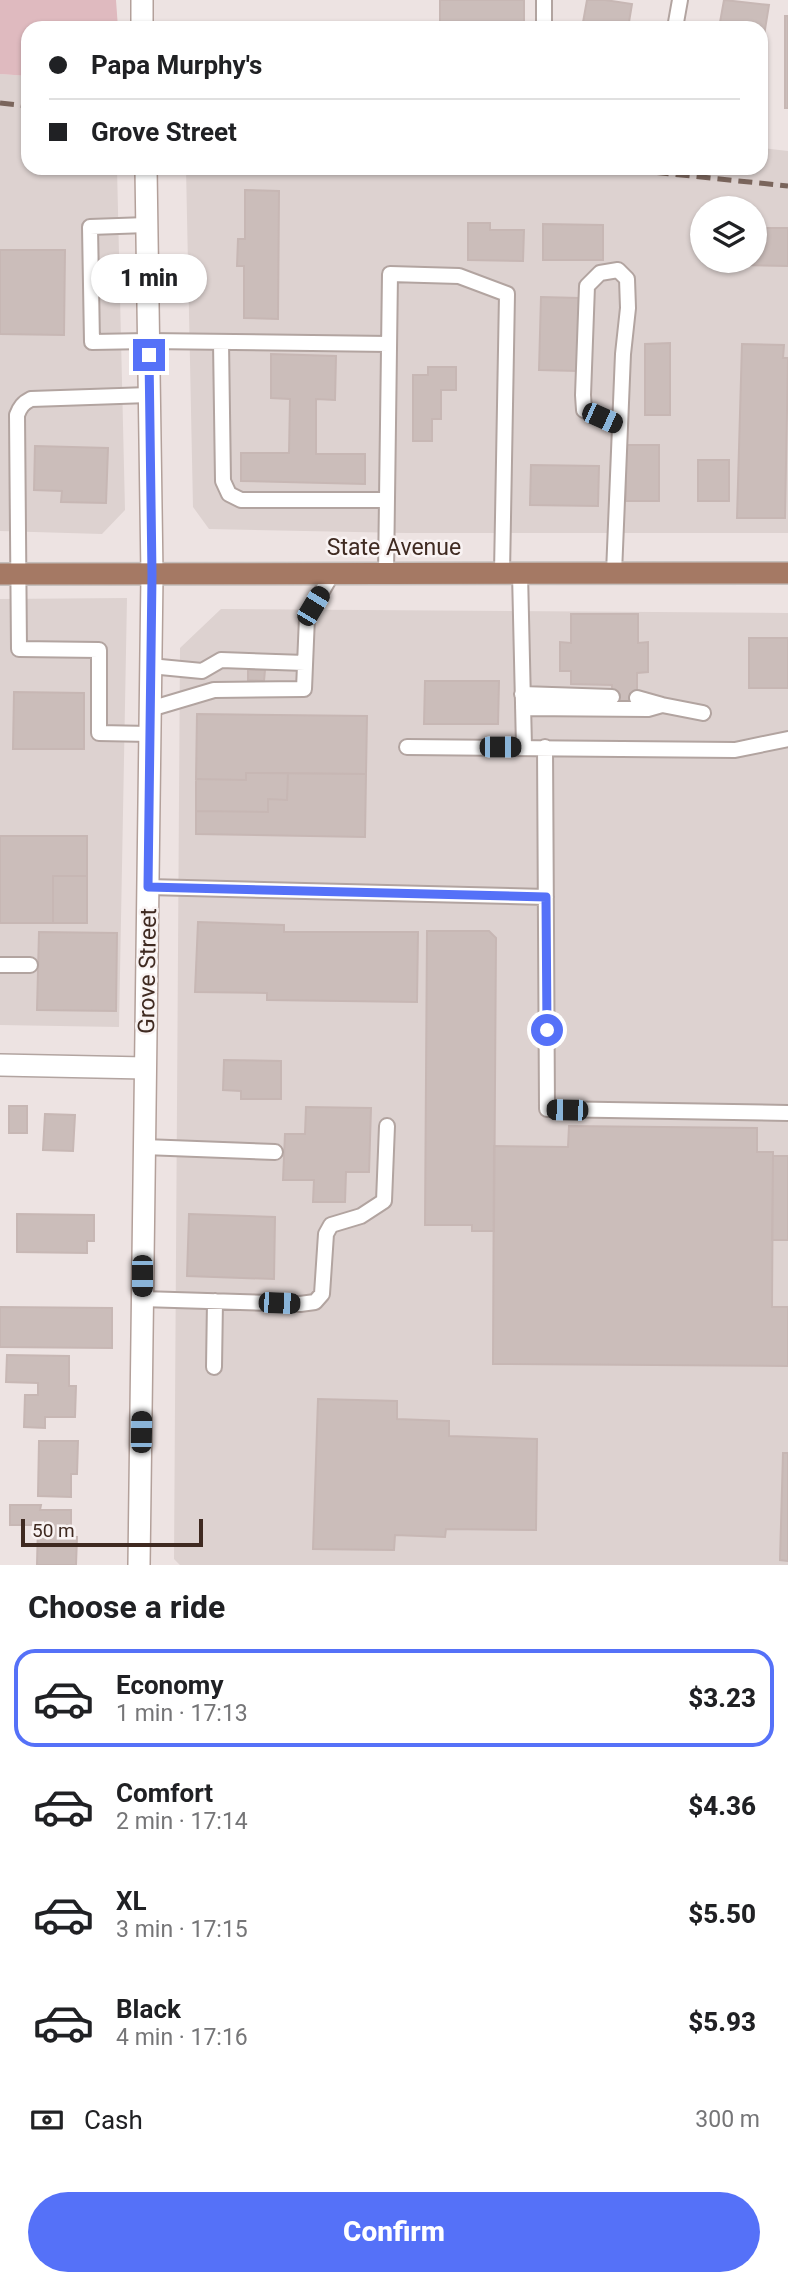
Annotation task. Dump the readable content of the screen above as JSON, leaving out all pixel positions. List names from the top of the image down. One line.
{"streets":{"main road":["State Avenue"],"street":["Grove Street"]},"crossings":[["State Avenue","Grove Street"]],"scale_bar":"50 m","page":{"banner":["Papa Murphy's","Grove Street"],"bubble":"1 min","scale":"50 m","heading":"Choose a ride","list":[{"name":"Economy","note":"1 min · 17:13","value":"$3.23"},{"name":"Comfort","note":"2 min · 17:14","value":"$4.36"},{"name":"XL","note":"3 min · 17:15","value":"$5.50"},{"name":"Black","note":"4 min · 17:16","value":"$5.93"}],"pay":["Cash","300 m"],"buttons":"Confirm"}}
